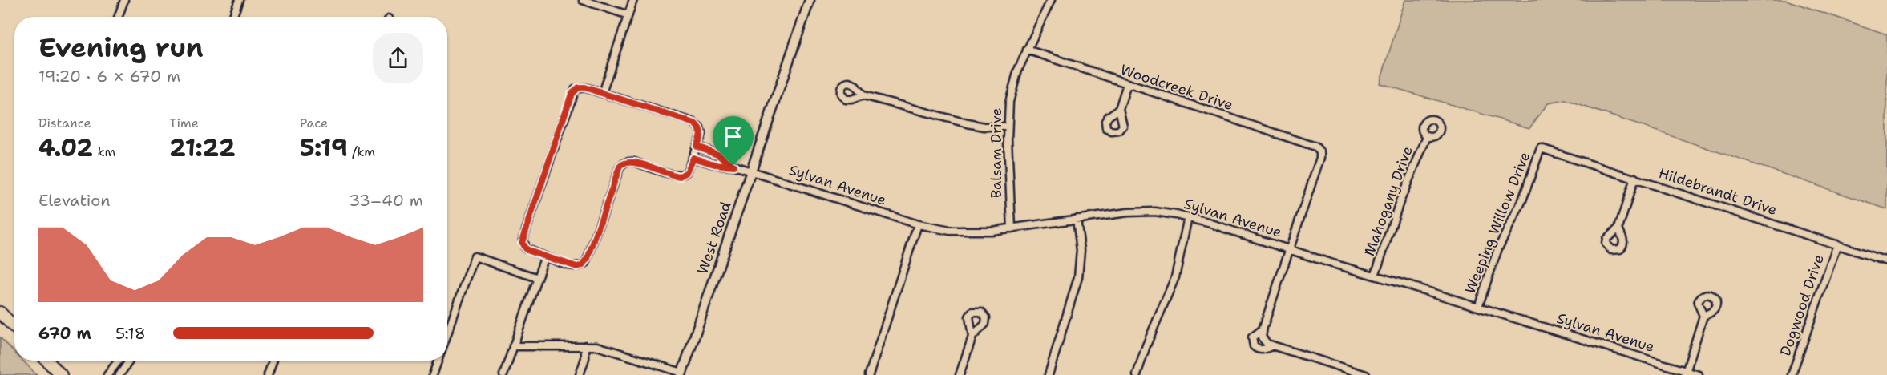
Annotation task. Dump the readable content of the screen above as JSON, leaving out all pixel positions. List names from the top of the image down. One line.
{"streets":{"street":["Woodcreek Drive","Balsam Drive","Sylvan Avenue","Hildebrandt Drive","Mahogany Drive","Weeping Willow Drive","West Road","Dogwood Drive"]},"crossings":[["Woodcreek Drive","Balsam Drive"],["Woodcreek Drive","Sylvan Avenue"],["Balsam Drive","Sylvan Avenue"],["Sylvan Avenue","Mahogany Drive"],["Sylvan Avenue","Weeping Willow Drive"],["Sylvan Avenue","West Road"],["Hildebrandt Drive","Weeping Willow Drive"],["Hildebrandt Drive","Dogwood Drive"]],"page":{"heading":["Evening run","19:20 · 6 × 670 m"],"stats":[["Distance","4.02 km"],["Time","21:22"],["Pace","5:19 /km"]],"chart":["Elevation","33–40 m"],"list":[{"name":"670 m","note":"5:18"}]}}
